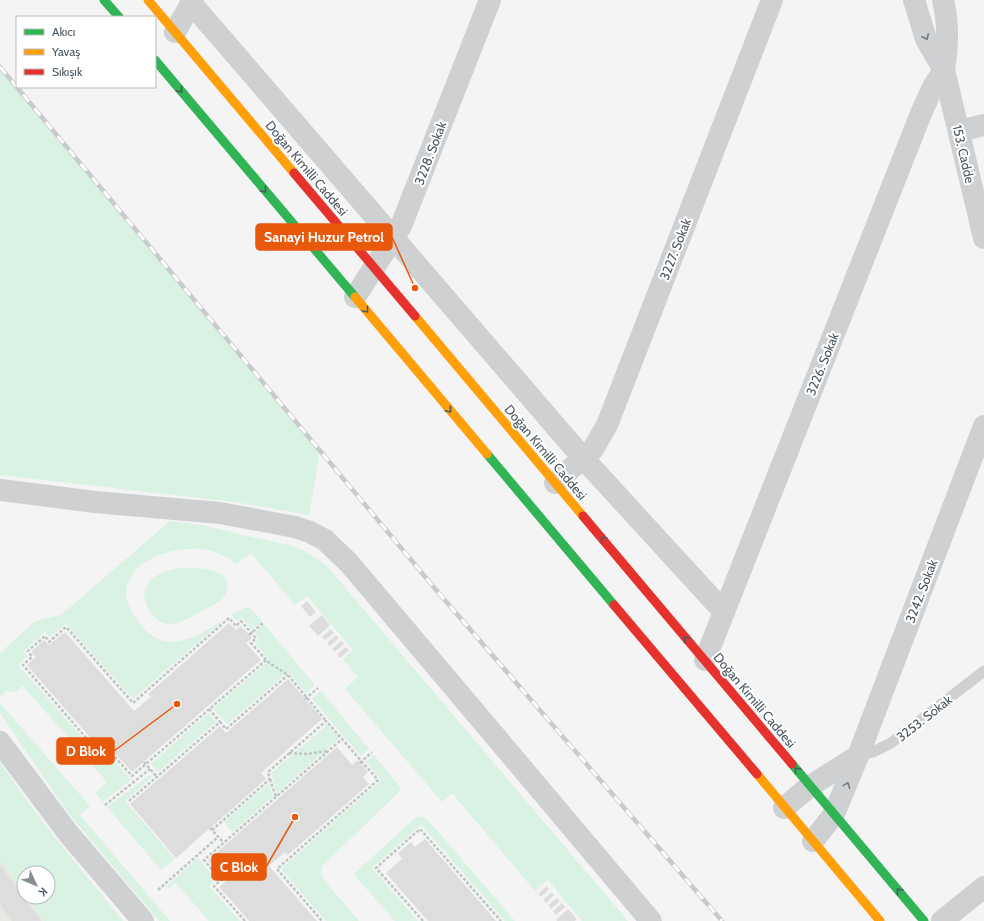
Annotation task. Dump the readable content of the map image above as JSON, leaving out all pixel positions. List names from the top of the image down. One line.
{"streets":{"main road":["Doğan Kimilli Caddesi"],"street":["3228. Sokak","153. Cadde","3227. Sokak","3226. Sokak","3242. Sokak"],"lane":["3253. Sokak"]},"crossings":[["3228. Sokak","Doğan Kimilli Caddesi"],["153. Cadde","3226. Sokak"],["Doğan Kimilli Caddesi","3227. Sokak"],["Doğan Kimilli Caddesi","3226. Sokak"],["Doğan Kimilli Caddesi","3242. Sokak"],["3242. Sokak","3253. Sokak"]],"places":["Sanayi Huzur Petrol","D Blok","C Blok"],"legend":["Akıcı","Yavaş","Sıkışık"],"north":"bottom right"}
